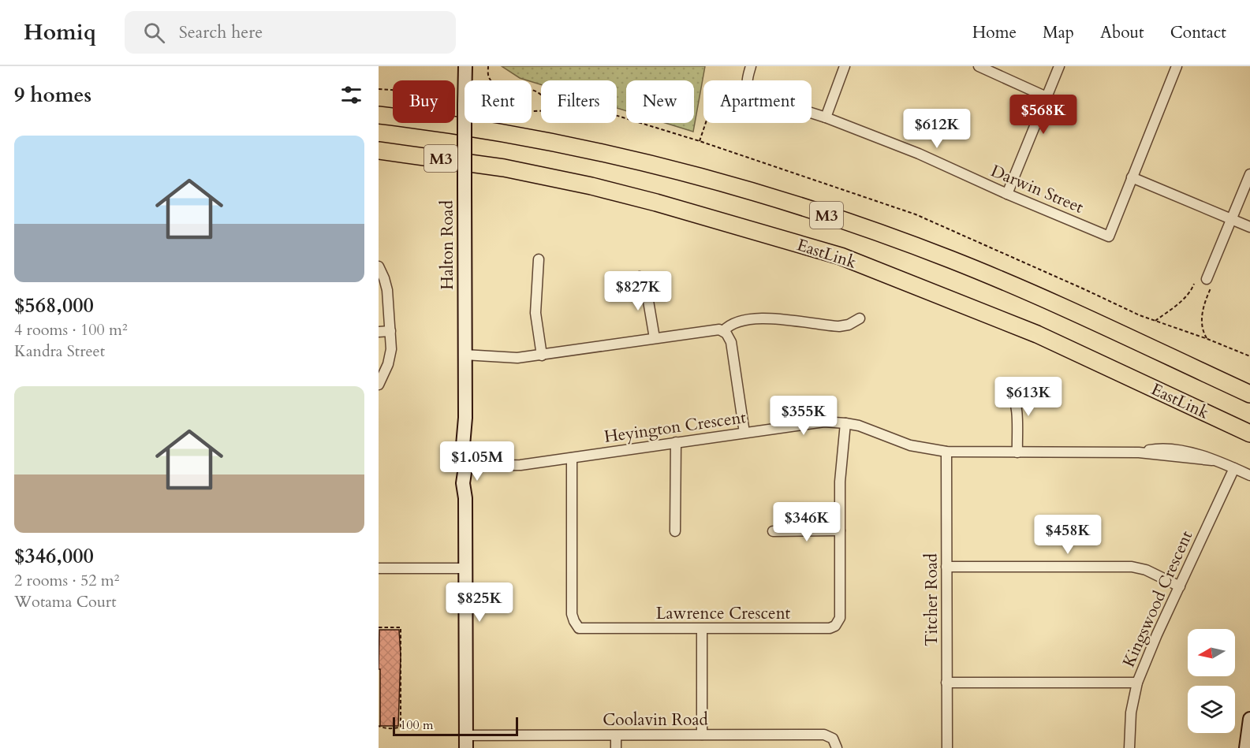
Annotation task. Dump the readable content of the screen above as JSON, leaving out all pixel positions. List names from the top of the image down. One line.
{"streets":{"highway":["M3","EastLink"],"main road":["Halton Road"],"street":["Darwin Street","Heyington Crescent","Kingswood Crescent","Titcher Road","Lawrence Crescent","Coolavin Road"]},"crossings":[["Halton Road","Heyington Crescent"],["Halton Road","Coolavin Road"],["Heyington Crescent","Kingswood Crescent"],["Heyington Crescent","Titcher Road"],["Heyington Crescent","Lawrence Crescent"]],"scale_bar":"100 m","north":"left","page":{"header":"Homiq","search":"Search here","nav":["Home","Map","About","Contact"],"heading":"9 homes","chip":["Buy","Rent","Filters","New","Apartment"],"price":["$568K","$612K","$827K","$613K","$355K","$1.05M","$346K","$458K","$825K"],"list":[{"name":"$568,000","note":"4 rooms · 100 m² · Kandra Street"},{"name":"$346,000","note":"2 rooms · 52 m² · Wotama Court"}],"scale":"100 m"}}
